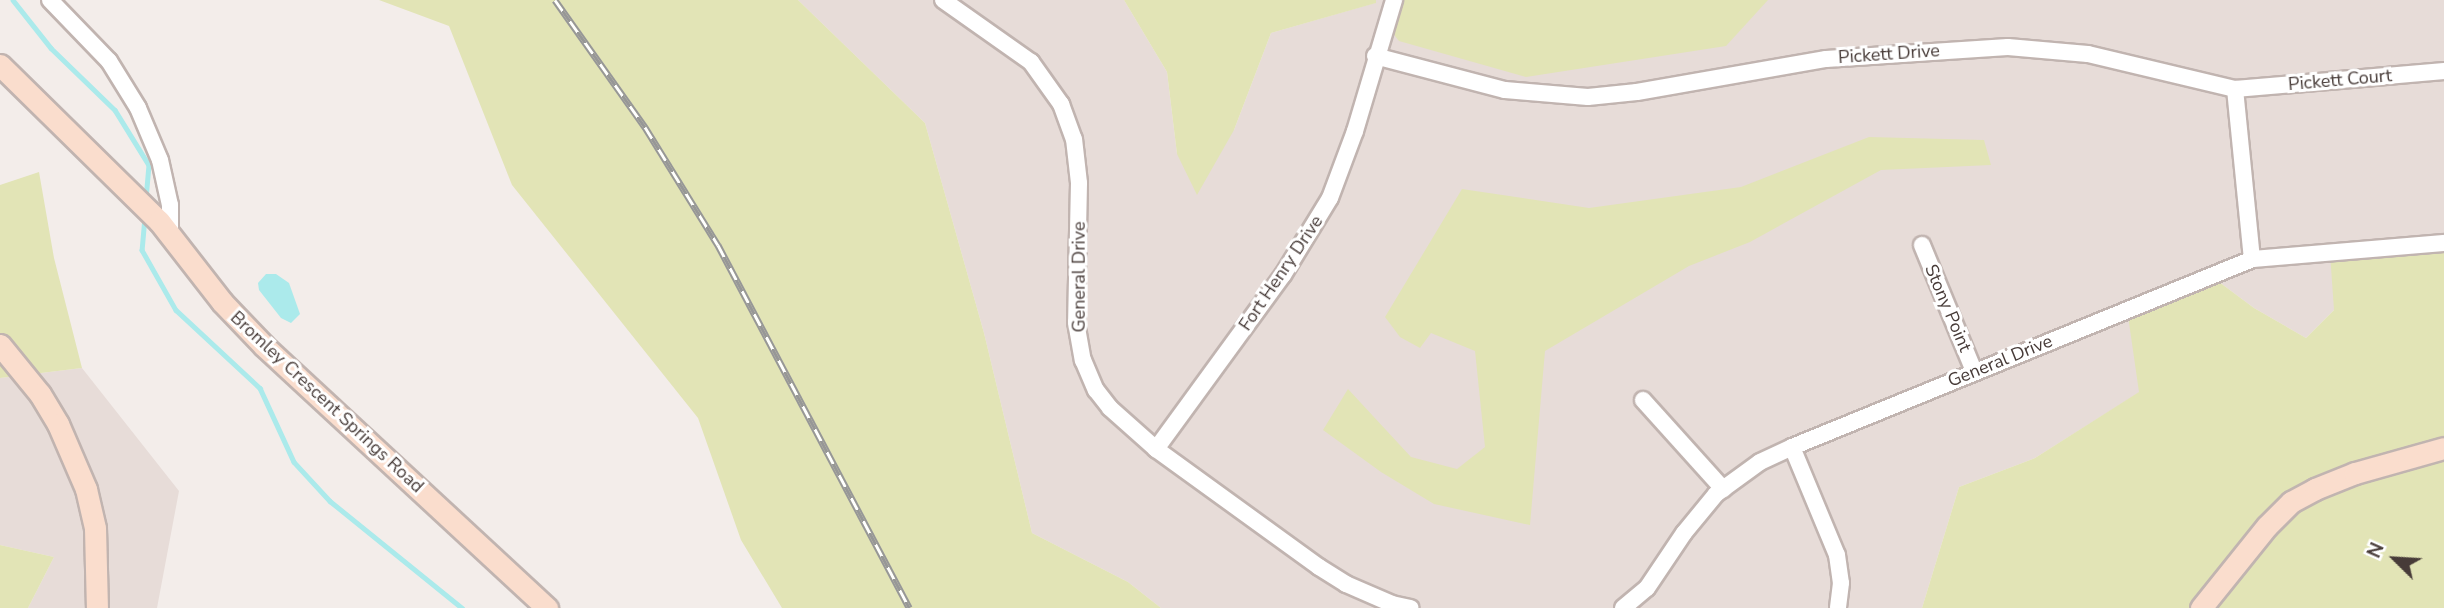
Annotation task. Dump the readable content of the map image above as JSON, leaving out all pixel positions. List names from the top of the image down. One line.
{"streets":{"street":["Pickett Drive","Pickett Court","Fort Henry Drive","General Drive","Stony Point","Bromley Crescent Springs Road"]},"crossings":[["Pickett Drive","Pickett Court"],["Pickett Drive","Fort Henry Drive"],["Fort Henry Drive","General Drive"],["General Drive","Stony Point"]],"north":"top left"}
